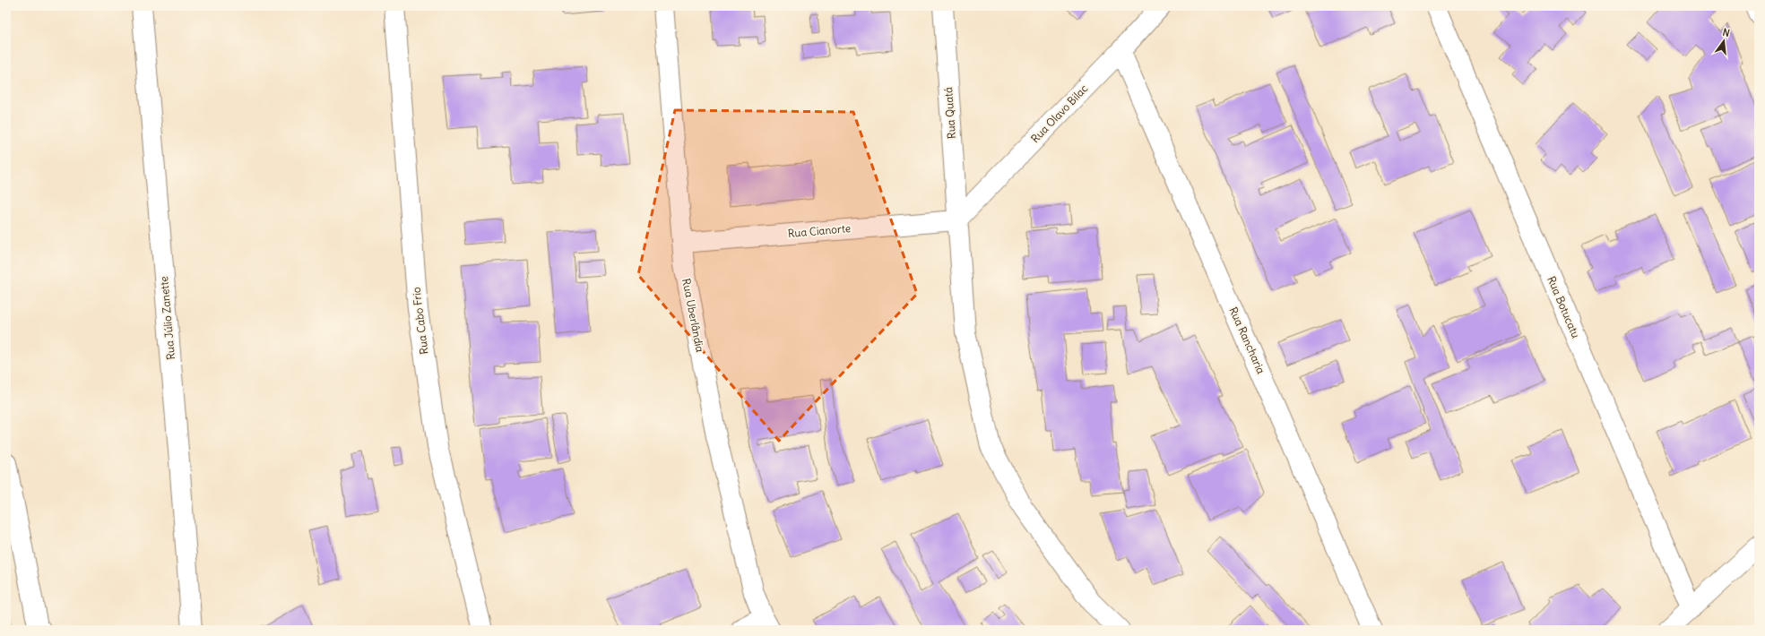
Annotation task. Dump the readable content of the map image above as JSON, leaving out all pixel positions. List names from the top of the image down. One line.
{"streets":{"street":["Rua Quatá","Rua Olavo Bilac","Rua Cianorte","Rua Botucatu","Rua Uberlândia","Rua Júlio Zanette","Rua Cabo Frio","Rua Rancharia"]},"crossings":[["Rua Quatá","Rua Olavo Bilac"],["Rua Quatá","Rua Cianorte"],["Rua Olavo Bilac","Rua Cianorte"],["Rua Olavo Bilac","Rua Rancharia"],["Rua Cianorte","Rua Uberlândia"]],"north":"top"}
